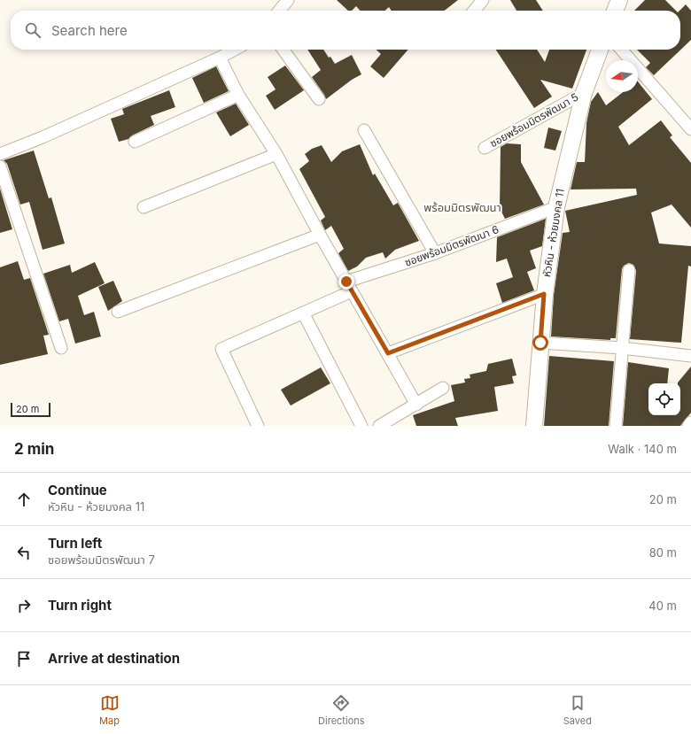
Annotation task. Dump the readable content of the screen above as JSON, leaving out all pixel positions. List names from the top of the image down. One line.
{"streets":{"street":["ซอยพร้อมมิตรพัฒนา 5","หัวหิน - ห้วยมงคล 11","ซอยพร้อมมิตรพัฒนา 6"]},"crossings":[["ซอยพร้อมมิตรพัฒนา 5","หัวหิน - ห้วยมงคล 11"],["หัวหิน - ห้วยมงคล 11","ซอยพร้อมมิตรพัฒนา 6"]],"districts":["พร้อมมิตรพัฒนา"],"scale_bar":"20 m","north":"left","page":{"search":"Search here","scale":"20 m","heading":["2 min","Walk · 140 m"],"list":[["Continue","หัวหิน - ห้วยมงคล 11","20 m"],["Turn left","ซอยพร้อมมิตรพัฒนา 7","80 m"],["Turn right","40 m"],"Arrive at destination"],"nav":["Map","Directions","Saved"]}}
